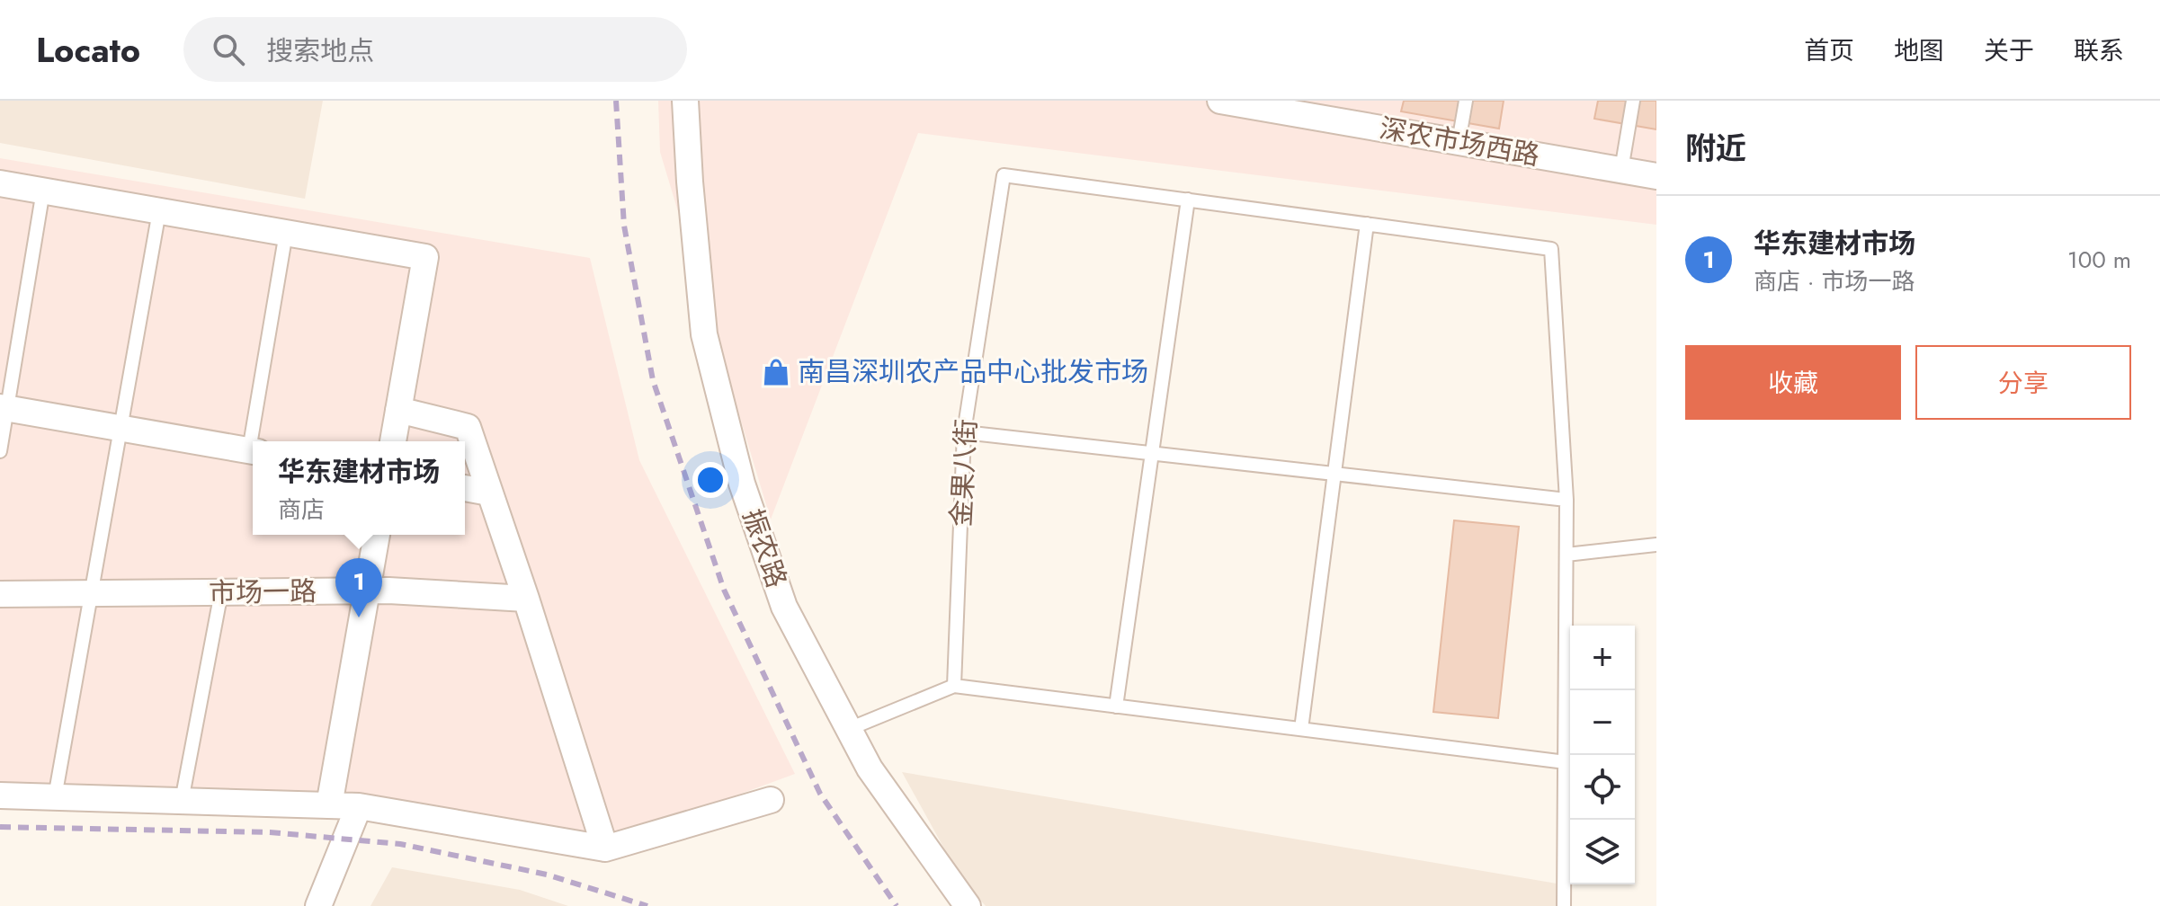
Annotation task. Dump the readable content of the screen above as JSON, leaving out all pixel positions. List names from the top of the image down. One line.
{"streets":{"street":["深农市场西路","振农路","市场一路"],"lane":["金果八街"]},"places":{"shop":["南昌深圳农产品中心批发市场"]},"page":{"header":"Locato","search":"搜索地点","nav":["首页","地图","关于","联系"],"heading":"附近","list":[{"mark":"1","name":"华东建材市场","note":"商店 · 市场一路","value":"100 m"}],"buttons":["收藏","分享"],"popup":["华东建材市场","商店"],"pins":"1","map_buttons":["+","−"]}}
